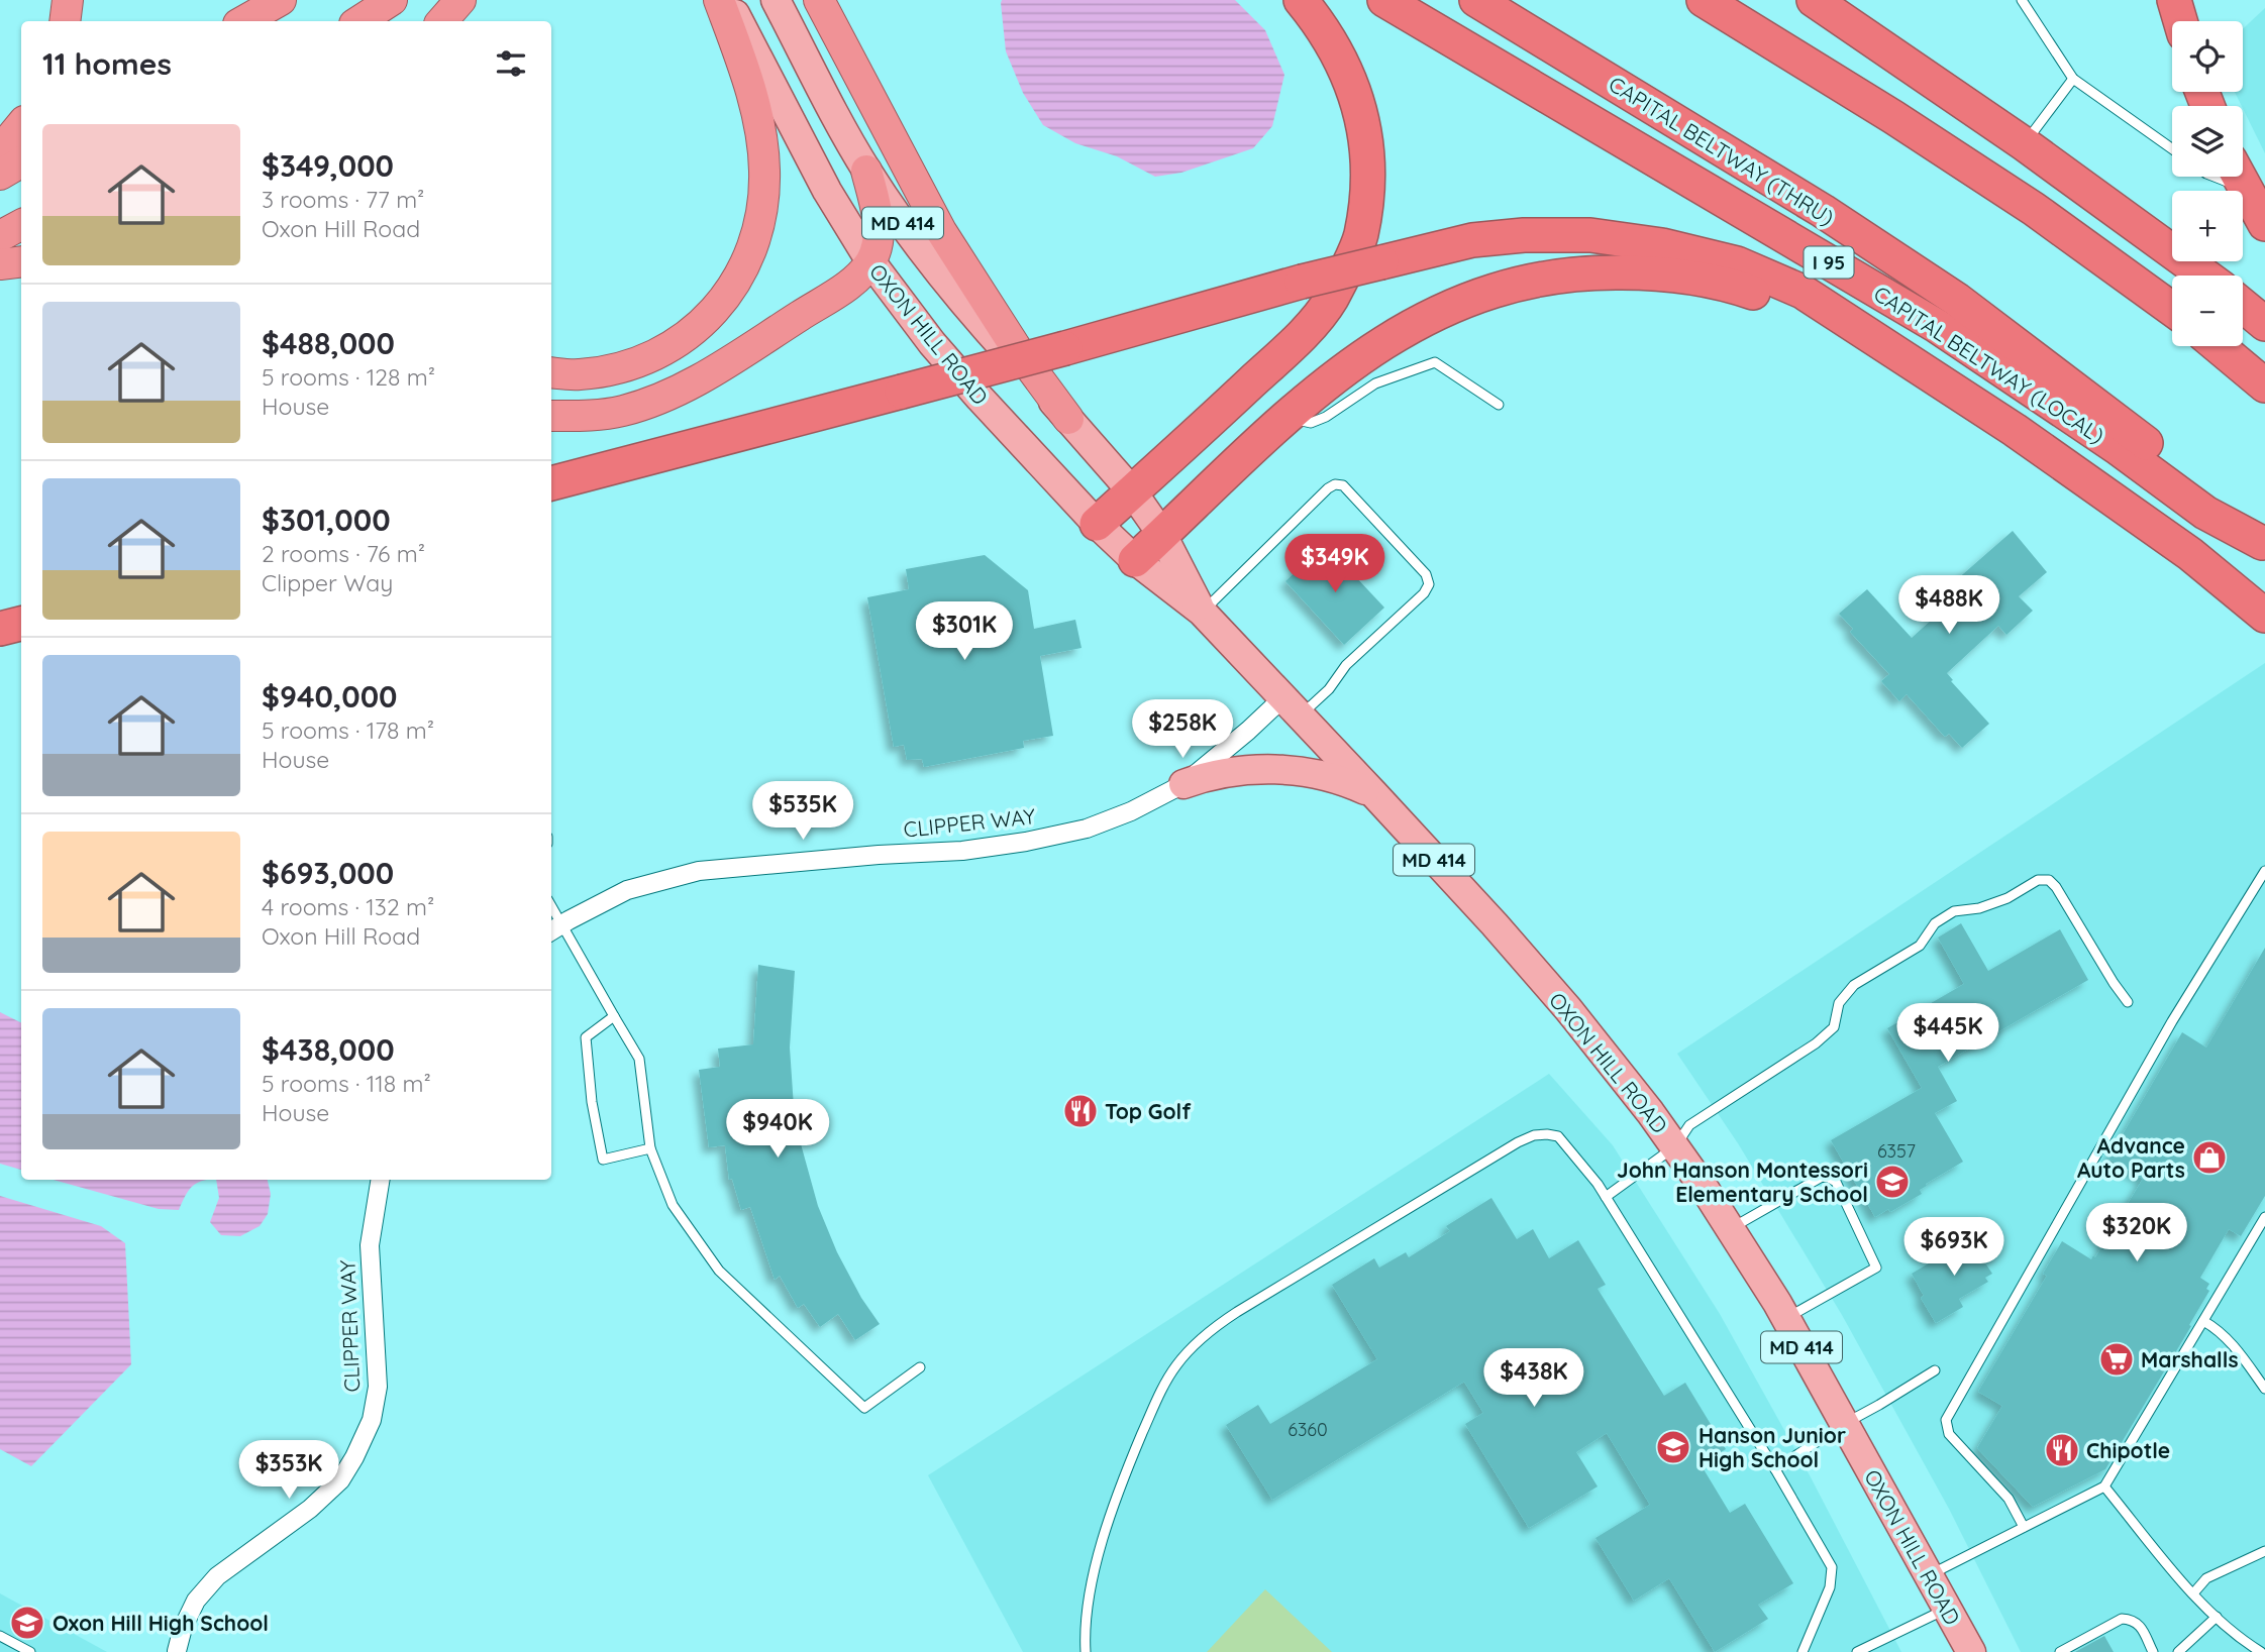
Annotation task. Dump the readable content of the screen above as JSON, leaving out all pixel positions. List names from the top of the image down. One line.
{"streets":{"highway":["CAPITAL BELTWAY (THRU)","I 95","CAPITAL BELTWAY (LOCAL)"],"main road":["MD 414","OXON HILL ROAD"],"street":["CLIPPER WAY"]},"crossings":[["CAPITAL BELTWAY (THRU)","CAPITAL BELTWAY (LOCAL)"],["OXON HILL ROAD","CLIPPER WAY"]],"places":{"restaurant":["Top Golf","Chipotle"],"shop":["Advance Auto Parts"],"school or university":["John Hanson Montessori Elementary School","Hanson Junior High School","Oxon Hill High School"],"supermarket":["Marshalls"]},"house_numbers":["6357","6360"],"page":{"map_buttons":["+","−"],"heading":"11 homes","list":[{"name":"$349,000","note":"3 rooms · 77 m² · Oxon Hill Road"},{"name":"$488,000","note":"5 rooms · 128 m² · House"},{"name":"$301,000","note":"2 rooms · 76 m² · Clipper Way"},{"name":"$940,000","note":"5 rooms · 178 m² · House"},{"name":"$693,000","note":"4 rooms · 132 m² · Oxon Hill Road"},{"name":"$438,000","note":"5 rooms · 118 m² · House"}],"price":["$349K","$488K","$301K","$258K","$535K","$445K","$940K","$320K","$693K","$438K","$353K"]}}
